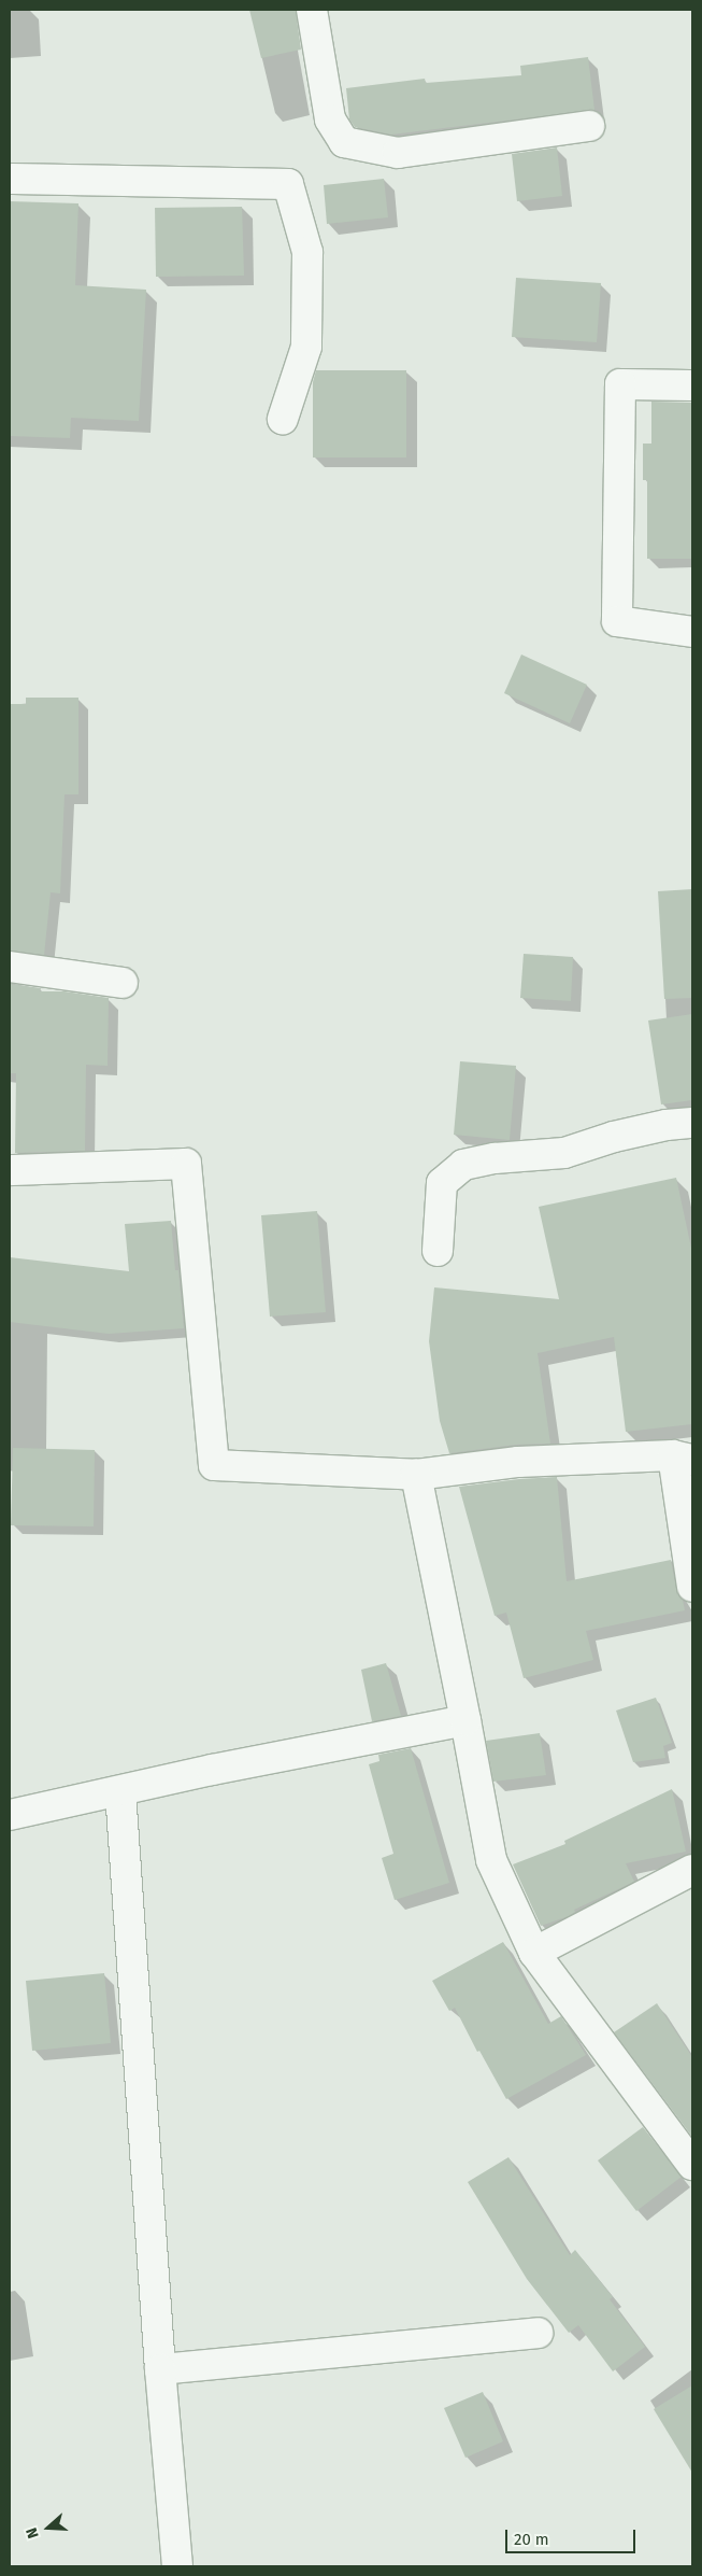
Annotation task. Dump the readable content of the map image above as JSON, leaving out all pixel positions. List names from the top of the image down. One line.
{"scale_bar":"20 m","north":"left"}
